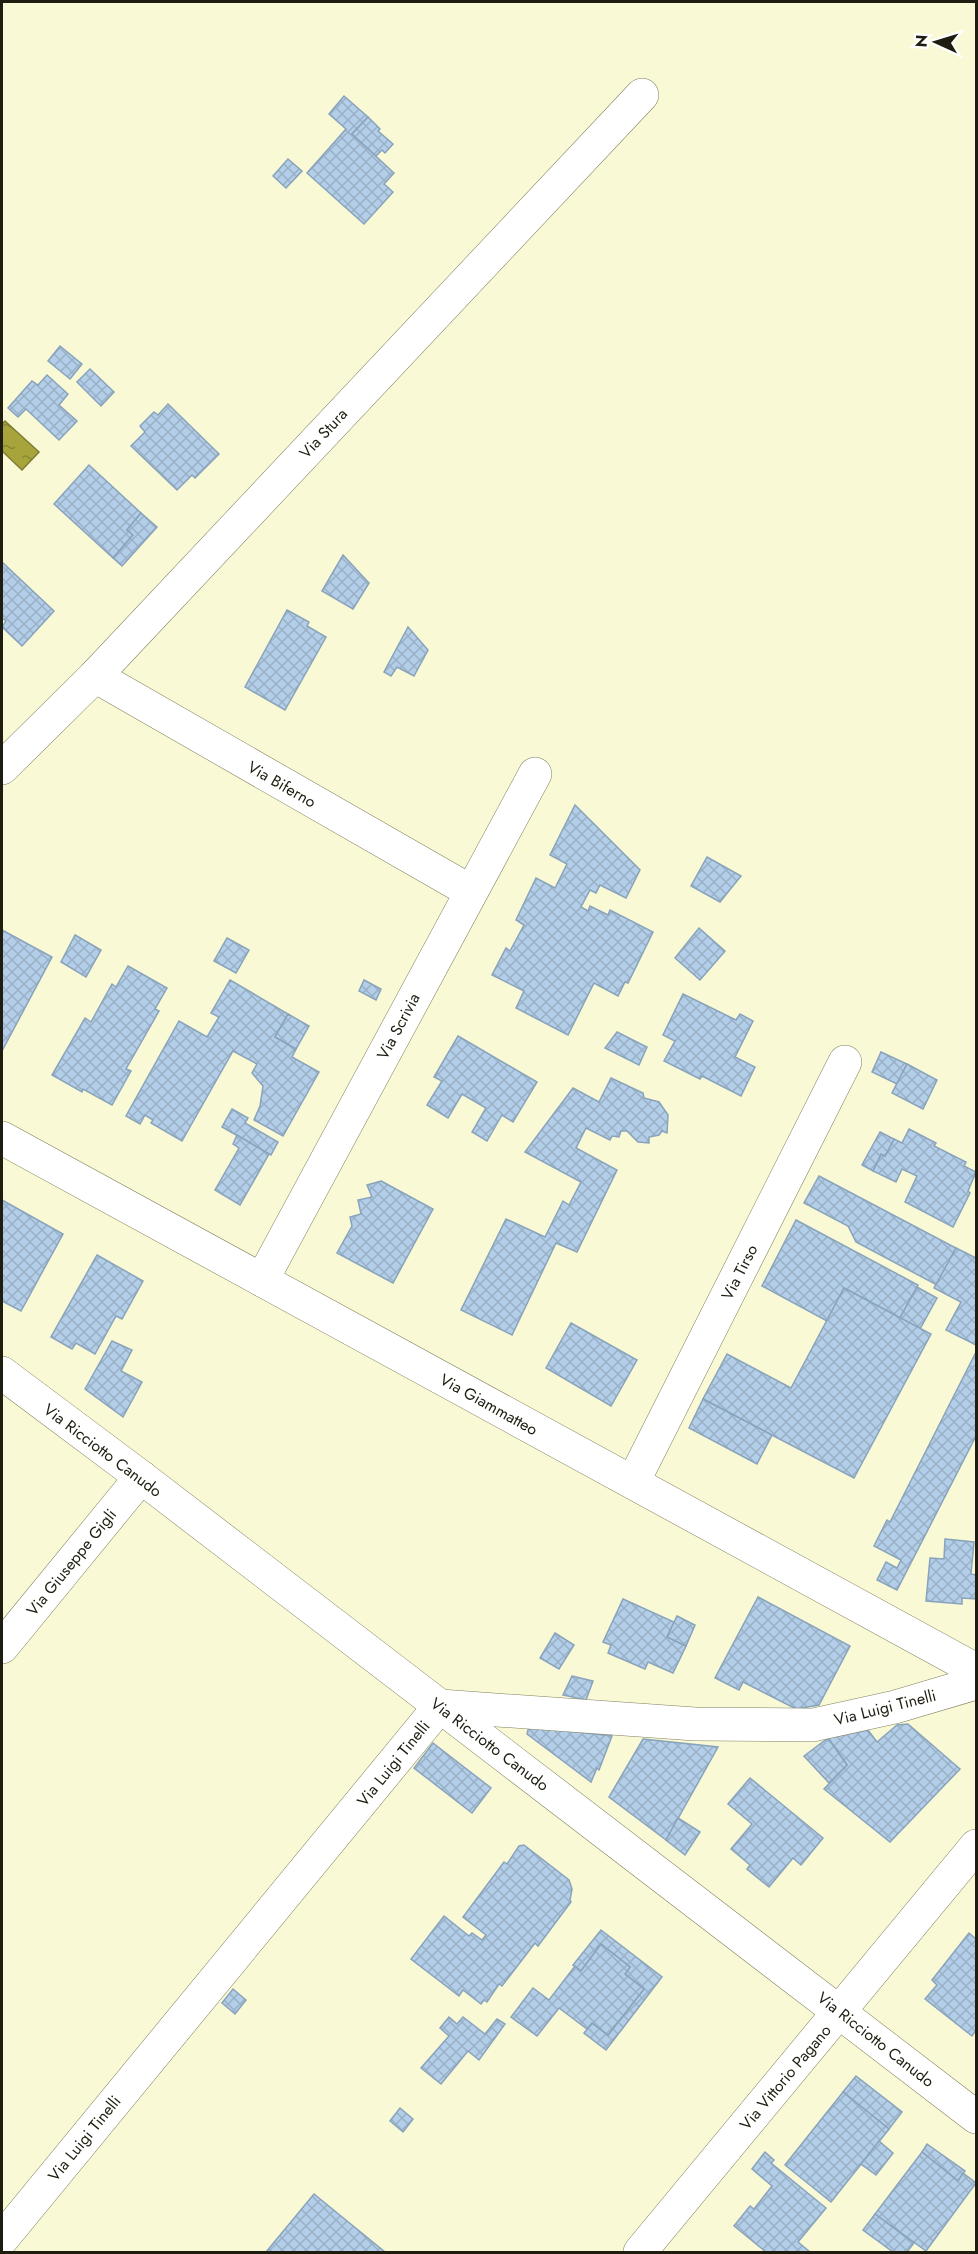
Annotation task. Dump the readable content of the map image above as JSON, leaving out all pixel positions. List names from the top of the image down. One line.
{"streets":{"street":["Via Stura","Via Biferno","Via Scrivia","Via Tirso","Via Giammatteo","Via Ricciotto Canudo","Via Giuseppe Gigli","Via Luigi Tinelli","Via Vittorio Pagano"]},"crossings":[["Via Stura","Via Biferno"],["Via Biferno","Via Scrivia"],["Via Scrivia","Via Giammatteo"],["Via Tirso","Via Giammatteo"],["Via Ricciotto Canudo","Via Giuseppe Gigli"],["Via Ricciotto Canudo","Via Luigi Tinelli"],["Via Ricciotto Canudo","Via Vittorio Pagano"]],"north":"left"}
